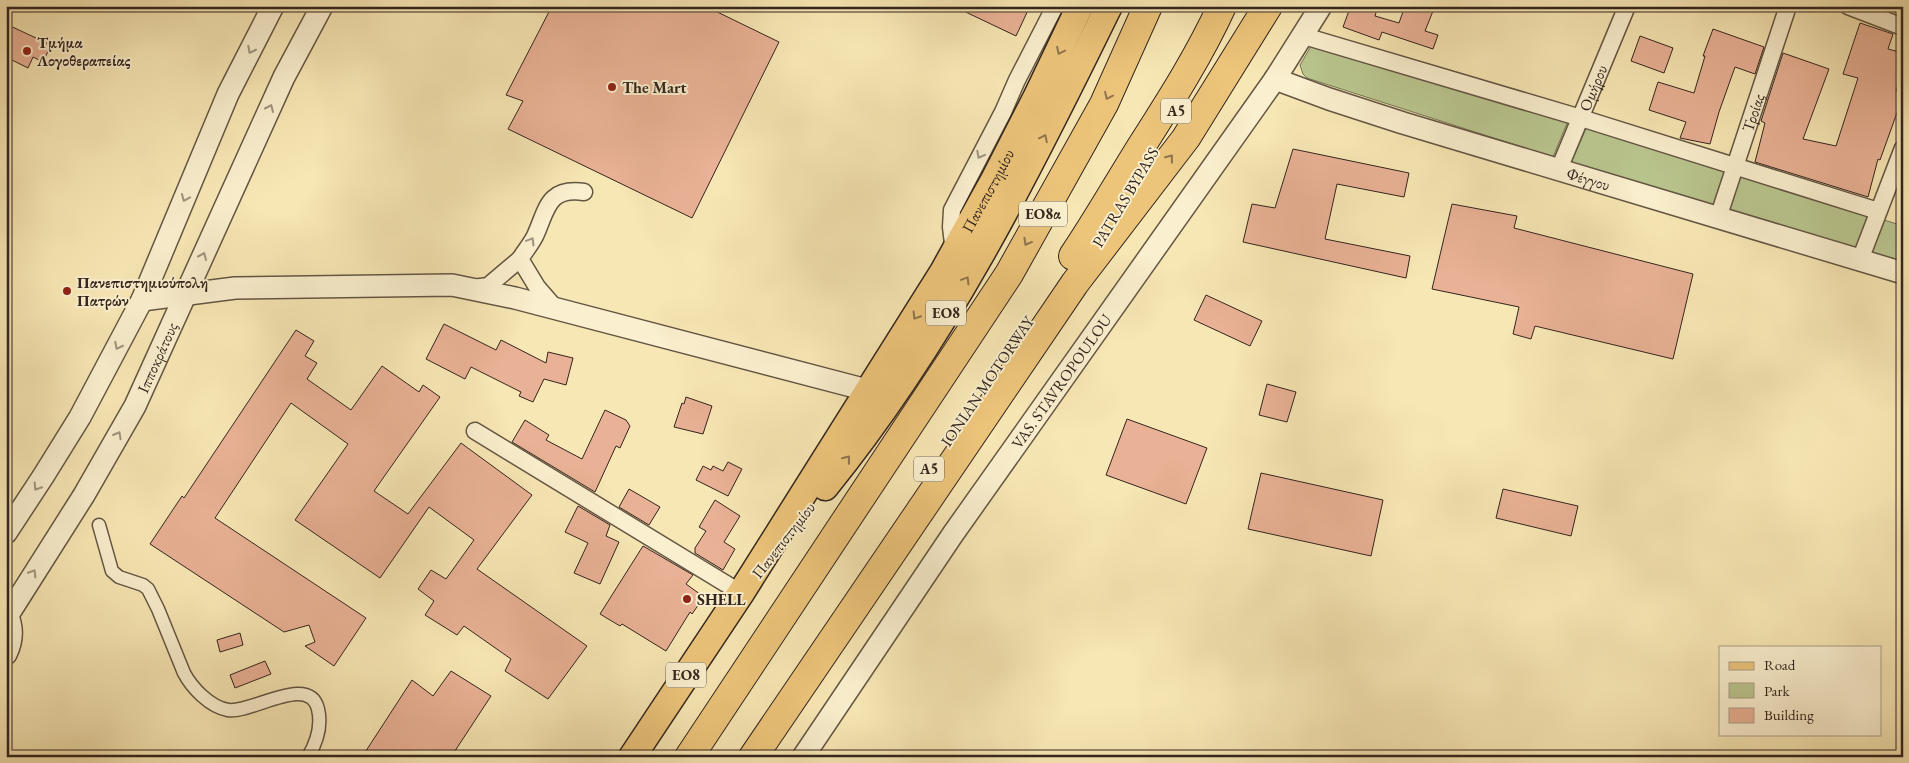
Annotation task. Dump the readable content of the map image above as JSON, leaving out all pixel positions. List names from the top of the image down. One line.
{"streets":{"highway":["Α5","PATRAS BYPASS","ΕΟ8α","IONIAN MOTORWAY"],"main road":["Πανεπιστημίου","ΕΟ8"],"street":["Ομήρου","Τροίας","Φέγγου","Ιπποκράτους","VAS. STAVROPOULOU"]},"crossings":[["Ομήρου","Φέγγου"],["Α5","ΕΟ8α"],["Τροίας","Φέγγου"],["Φέγγου","VAS. STAVROPOULOU"],["Πανεπιστημίου","ΕΟ8"],["PATRAS BYPASS","IONIAN MOTORWAY"]],"places":["Τμήμα Λογοθεραπείας","The Mart","Πανεπιστημιούπολη Πατρών","SHELL"],"legend":["Road","Park","Building"]}
